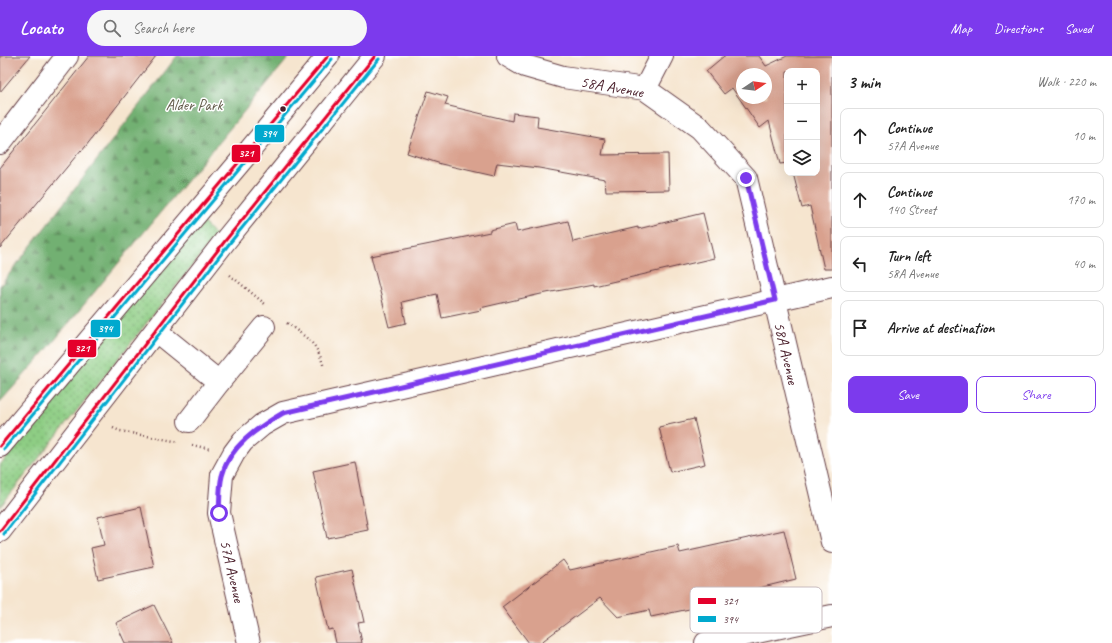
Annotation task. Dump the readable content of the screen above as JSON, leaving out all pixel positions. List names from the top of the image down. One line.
{"streets":{"street":["58A Avenue","57A Avenue"]},"crossings":[["58A Avenue","57A Avenue"]],"parks":["Alder Park"],"lines":["transit line 321","transit line 394"],"legend":["321","394"],"north":"right","page":{"header":"Locato","search":"Search here","nav":["Map","Directions","Saved"],"heading":["3 min","Walk · 220 m"],"map_buttons":["+","−"],"list":[["Continue","57A Avenue","10 m"],["Continue","140 Street","170 m"],["Turn left","58A Avenue","40 m"],"Arrive at destination"],"buttons":["Save","Share"]}}
